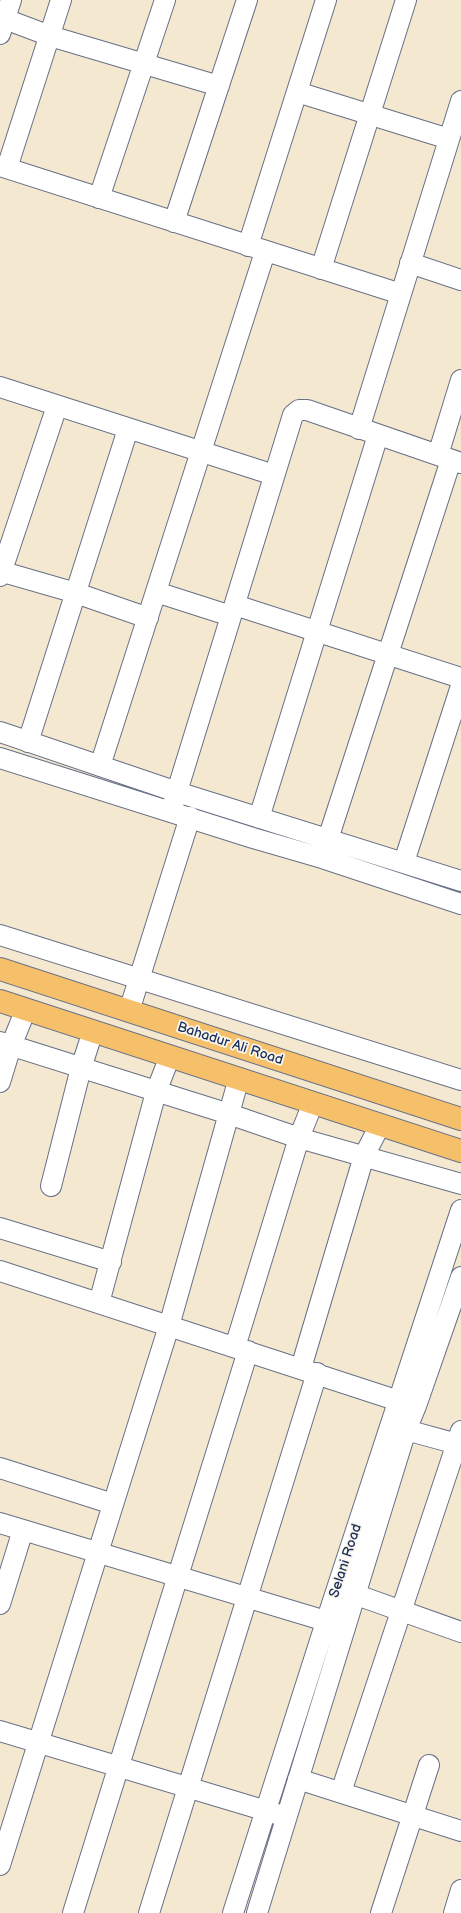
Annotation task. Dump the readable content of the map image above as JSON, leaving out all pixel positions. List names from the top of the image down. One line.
{"streets":{"main road":["Bahadur Ali Road"],"street":["Selani Road"]}}
